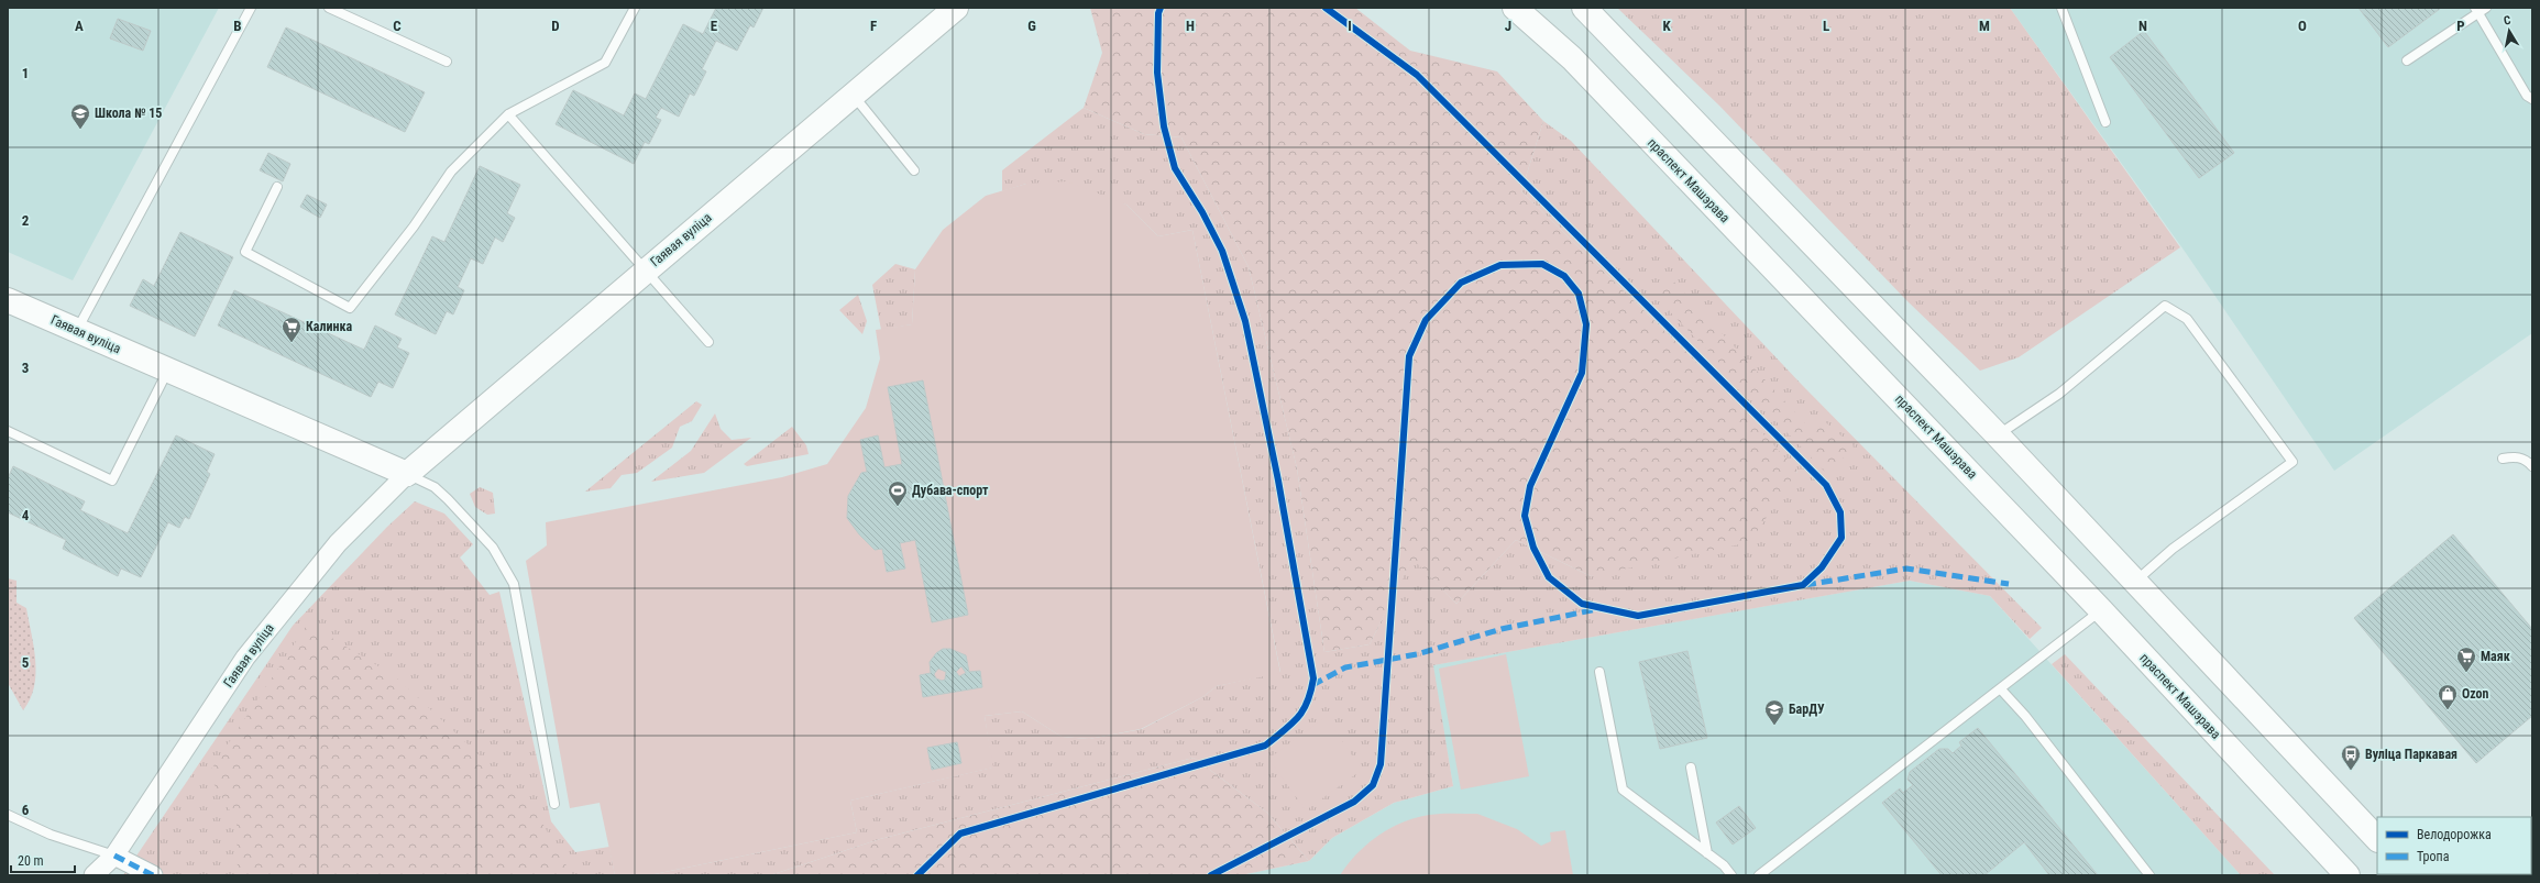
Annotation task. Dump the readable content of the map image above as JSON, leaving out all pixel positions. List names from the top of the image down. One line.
{"streets":{"main road":["праспект Машэрава","Гаявая вуліца"]},"places":{"school or university":["Школа № 15","БарДУ"],"supermarket":["Калинка","Маяк"],"sports":["Дубава-спорт"],"shop":["Ozon"],"bus stop":["Вуліца Паркавая"]},"legend":["Велодорожка","Тропа"],"scale_bar":"20 m","north":"top","grid":{"columns":["A","B","C","D","E","F","G","H","I","J","K","L","M","N","O","P"],"rows":["1","2","3","4","5","6"]}}
